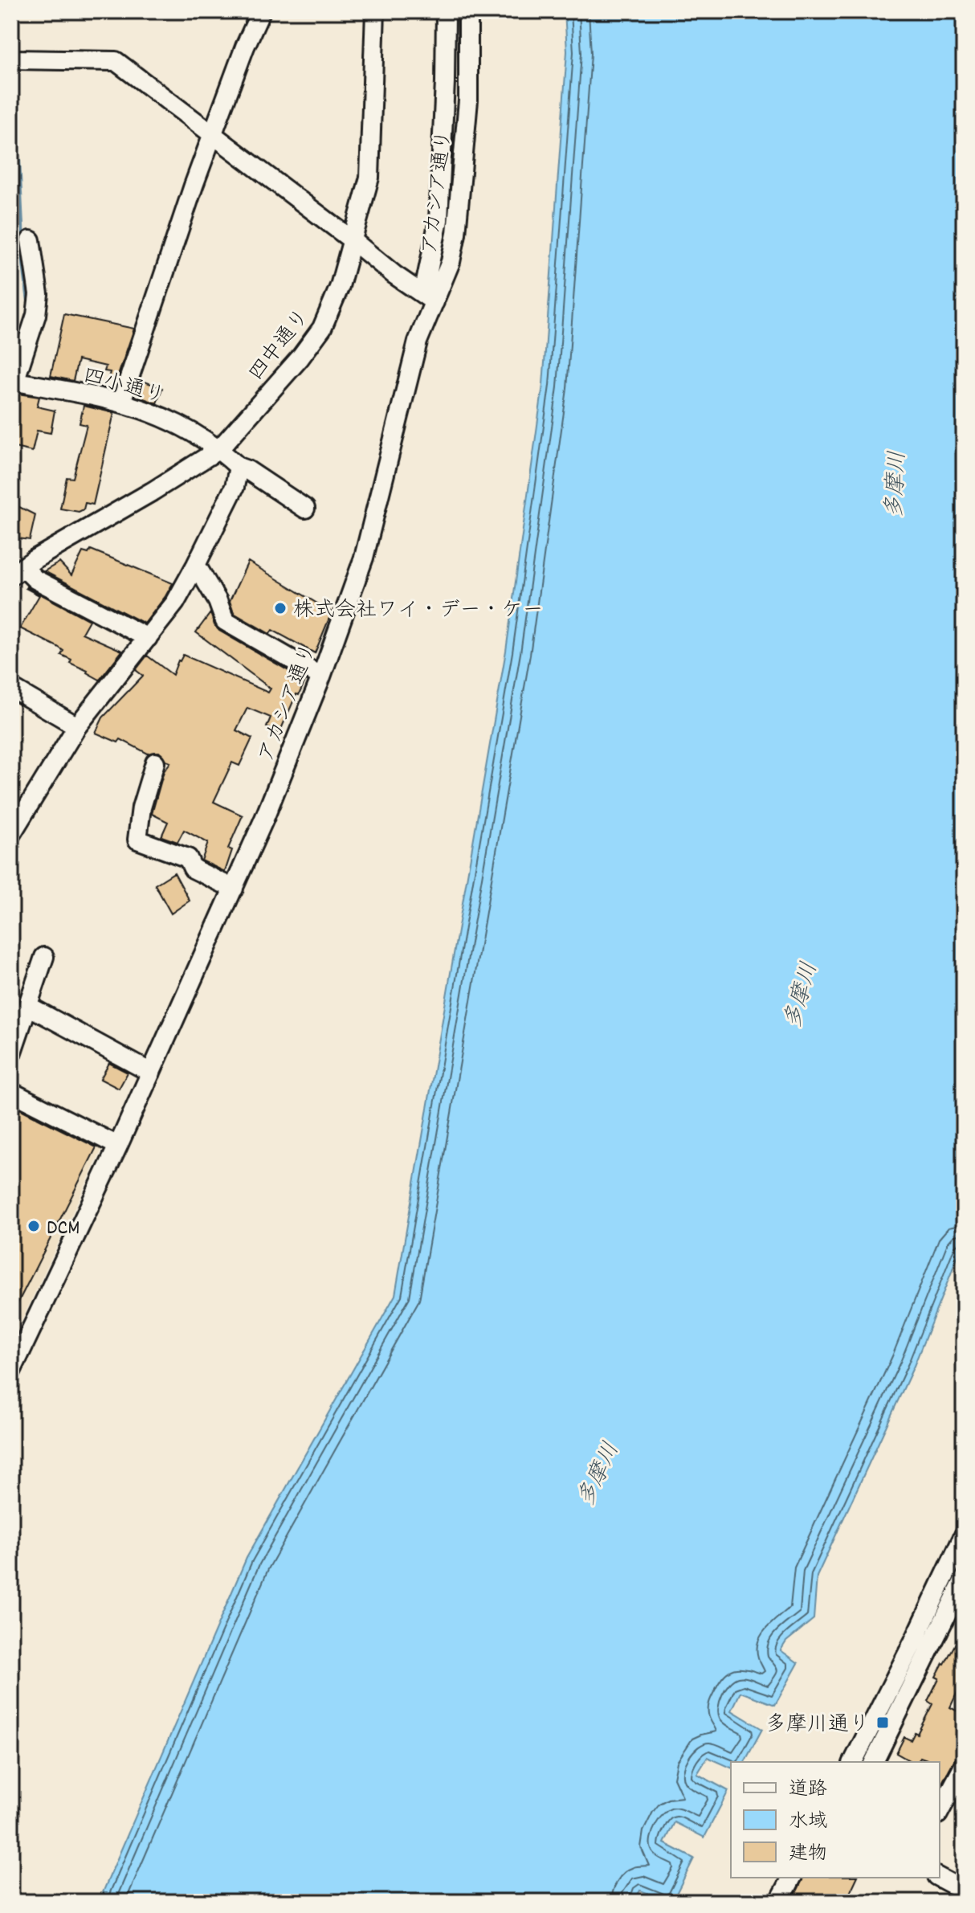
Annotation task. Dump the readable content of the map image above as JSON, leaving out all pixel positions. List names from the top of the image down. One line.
{"streets":{"street":["アカシア通り","四中通り","四小通り"]},"crossings":[["四中通り","四小通り"]],"water":["多摩川"],"places":{"other":["株式会社ワイ・デー・ケー","DCM"],"transit":["多摩川通り"]},"legend":["道路","水域","建物"]}
